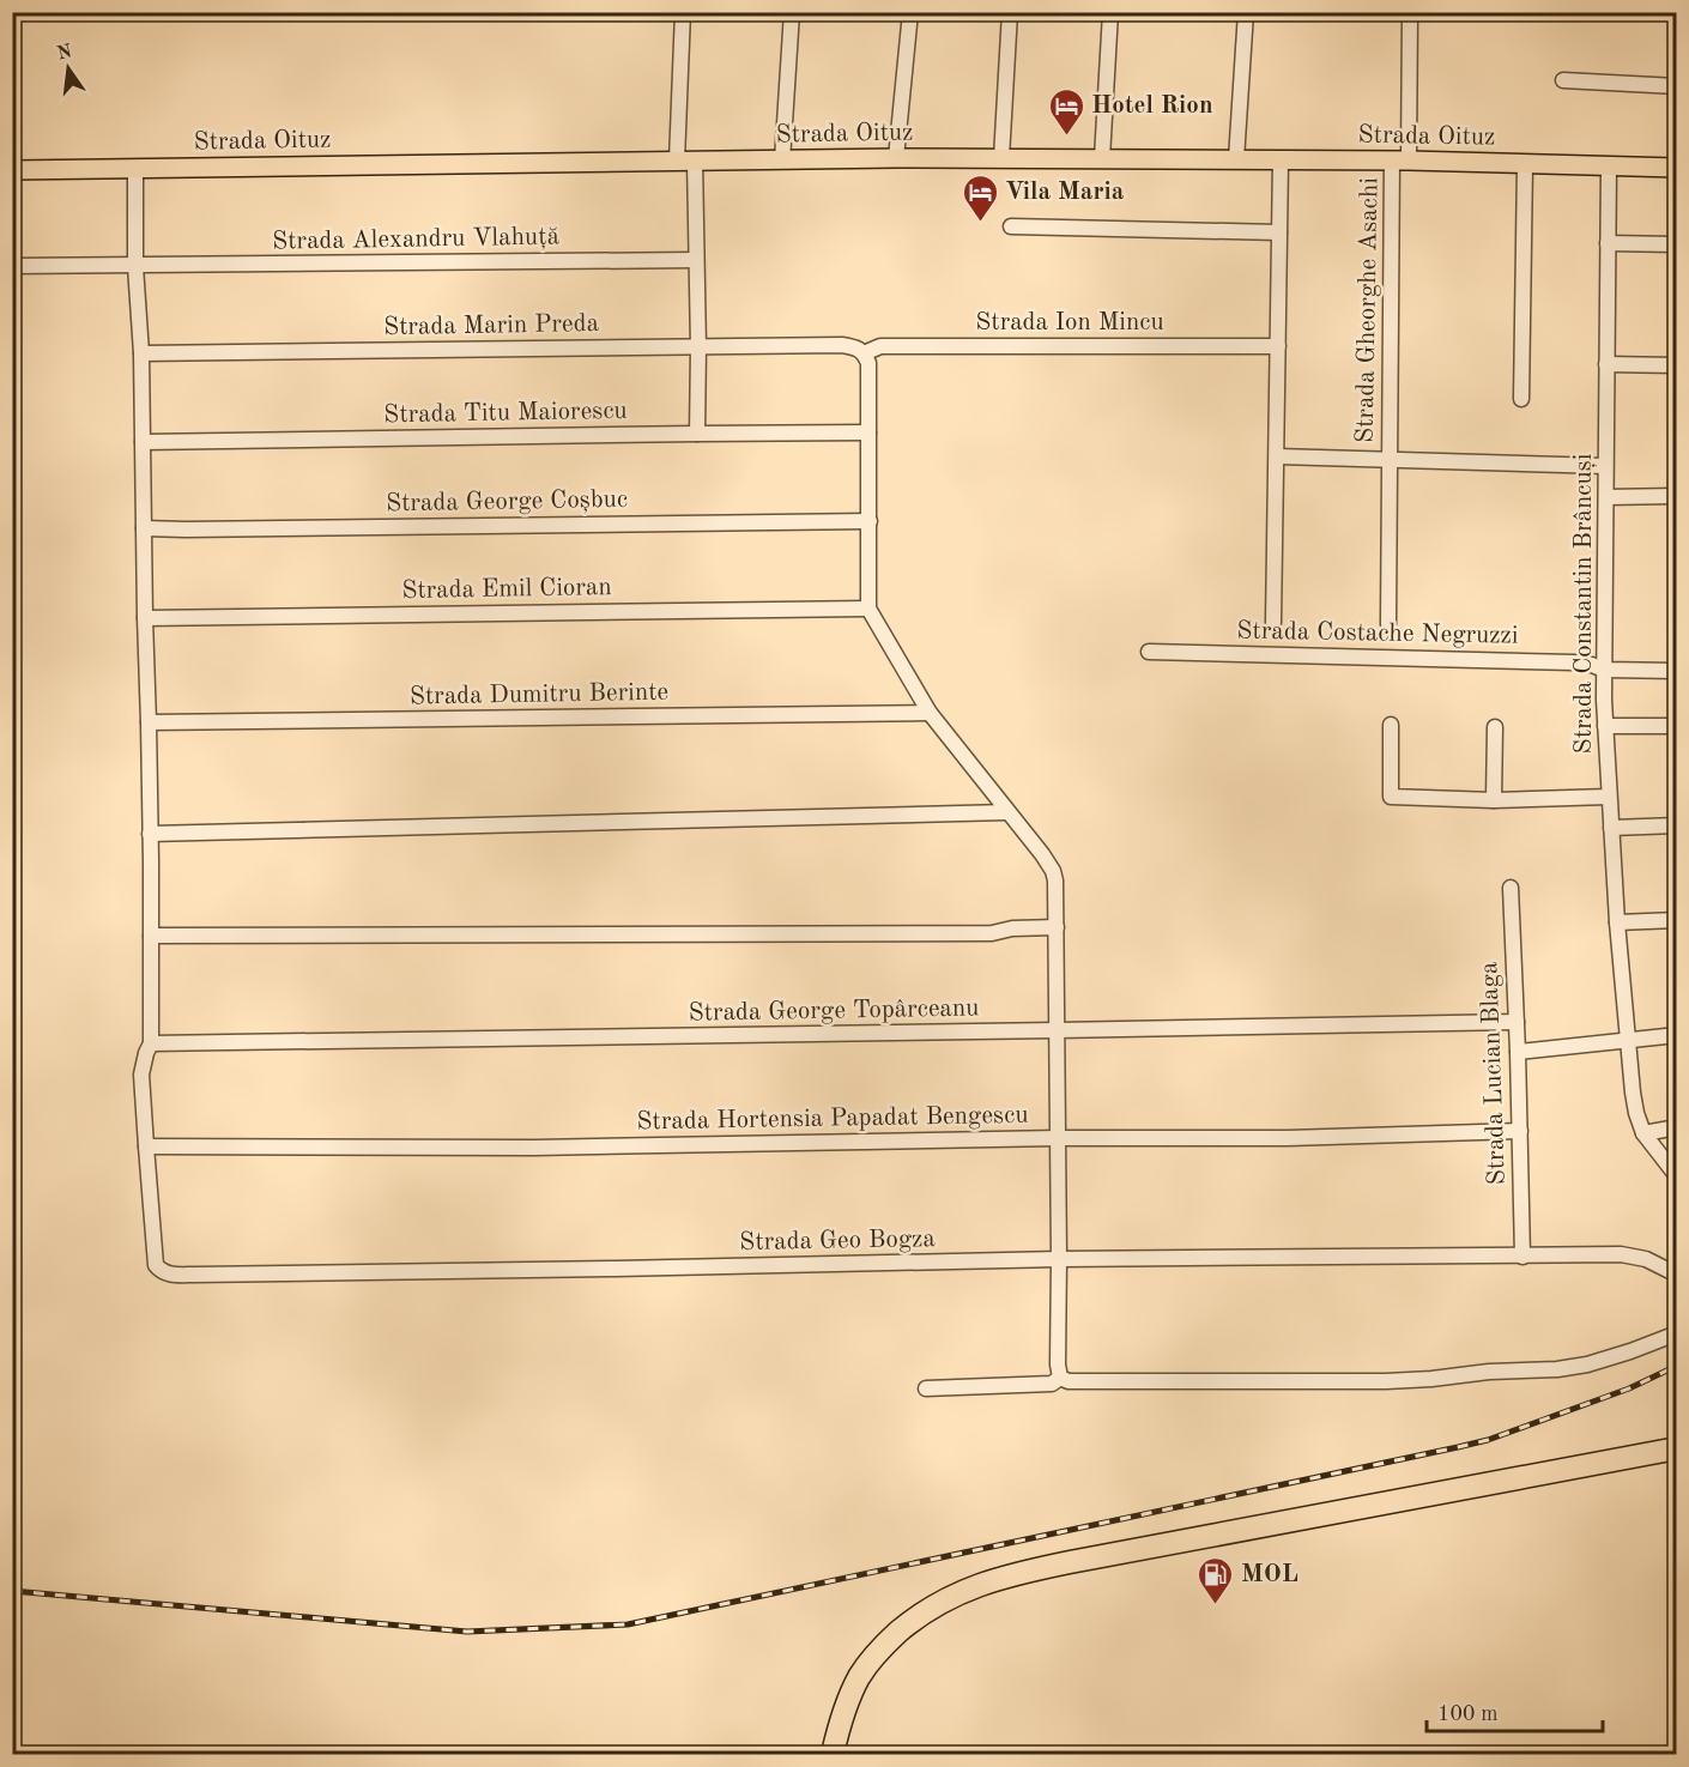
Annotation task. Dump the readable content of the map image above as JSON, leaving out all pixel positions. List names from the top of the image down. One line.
{"streets":{"main road":["Strada Oituz"],"street":["Strada Alexandru Vlahuță","Strada Gheorghe Asachi","Strada Ion Mincu","Strada Marin Preda","Strada Titu Maiorescu","Strada George Coșbuc","Strada Emil Cioran","Strada Constantin Brâncuși","Strada Costache Negruzzi","Strada Dumitru Berinte","Strada George Topârceanu","Strada Lucian Blaga","Strada Hortensia Papadat Bengescu","Strada Geo Bogza"]},"crossings":[["Strada Oituz","Strada Gheorghe Asachi"],["Strada Oituz","Strada Constantin Brâncuși"],["Strada Gheorghe Asachi","Strada Constantin Brâncuși"],["Strada Ion Mincu","Strada Marin Preda"],["Strada Constantin Brâncuși","Strada Costache Negruzzi"],["Strada George Topârceanu","Strada Lucian Blaga"],["Strada Lucian Blaga","Strada Hortensia Papadat Bengescu"],["Strada Lucian Blaga","Strada Geo Bogza"],["Strada Hortensia Papadat Bengescu","Strada Geo Bogza"]],"places":{"hotel":["Hotel Rion","Vila Maria"],"fuel station":["MOL"]},"scale_bar":"100 m","north":"top"}
